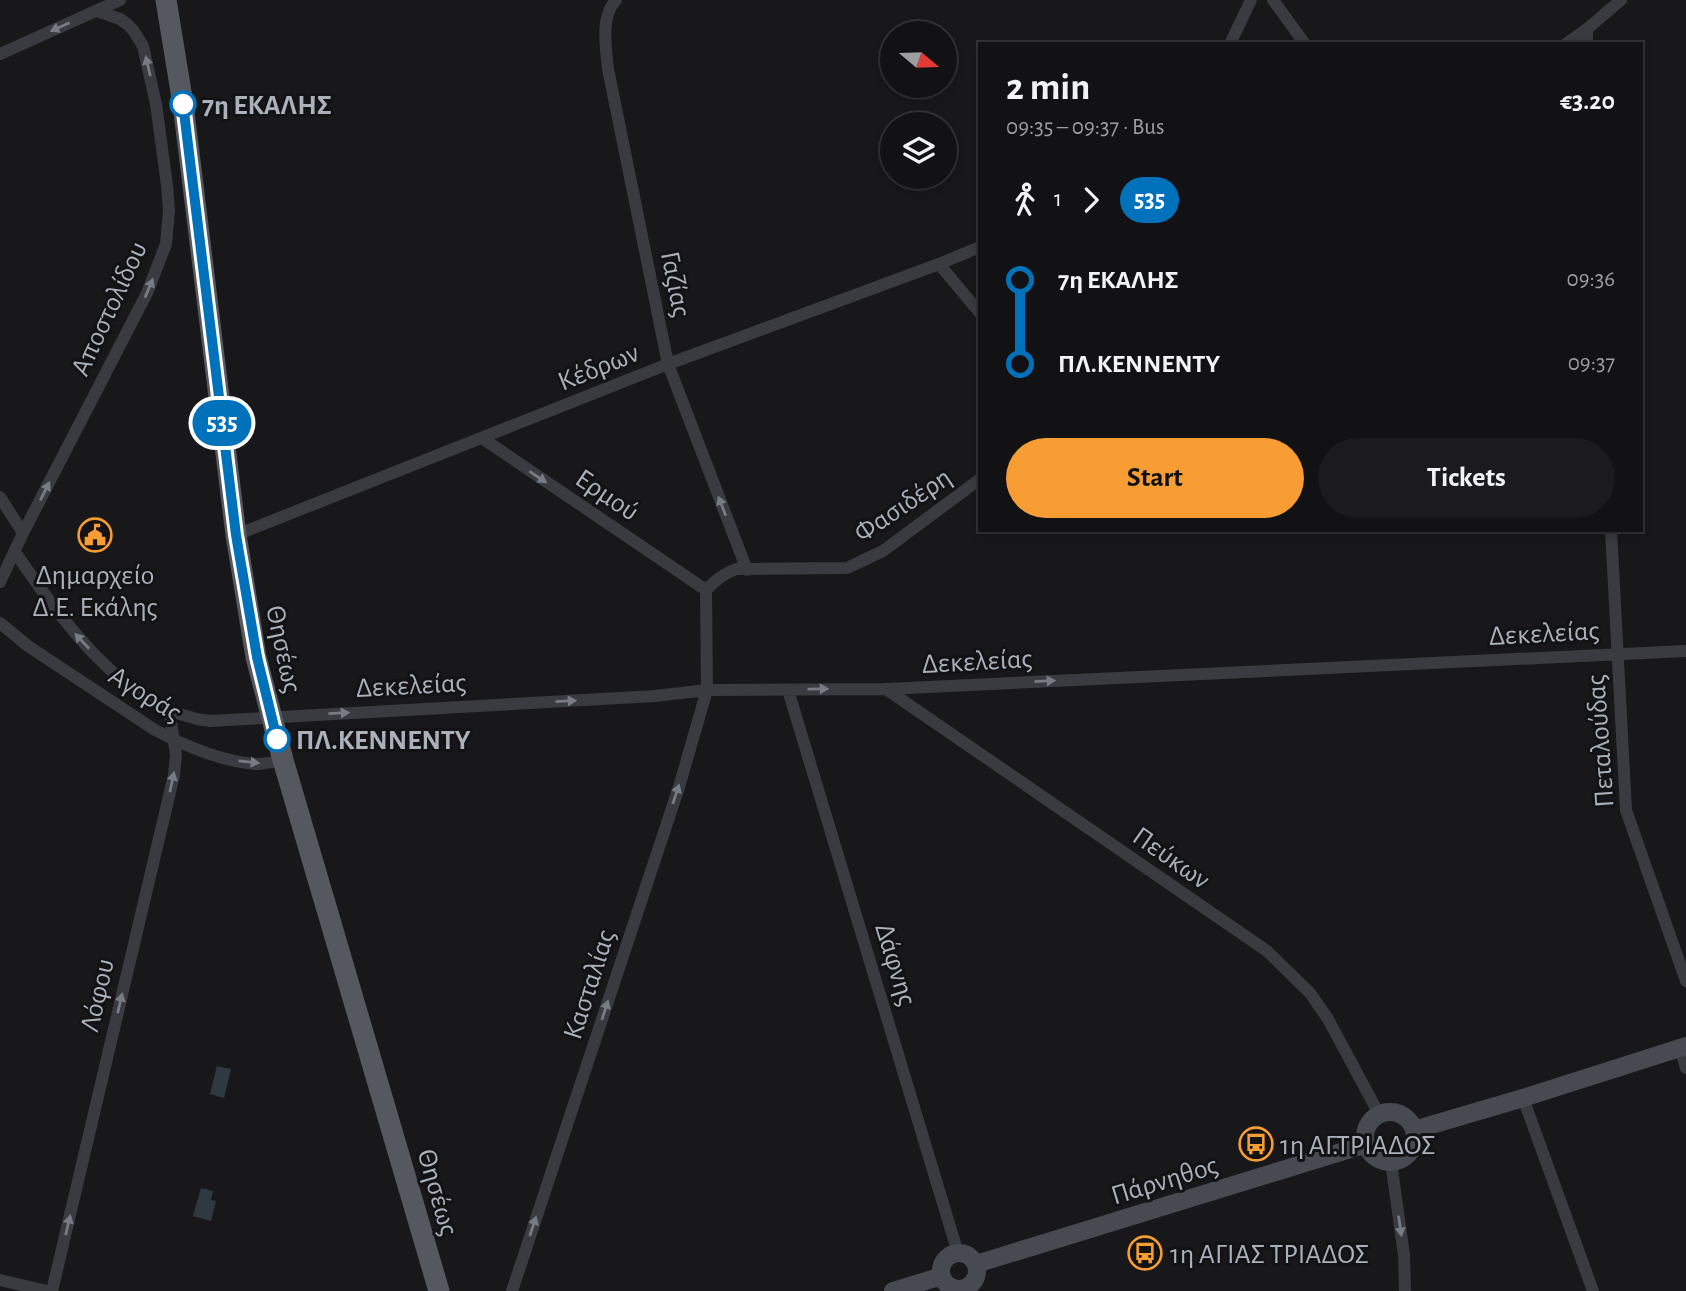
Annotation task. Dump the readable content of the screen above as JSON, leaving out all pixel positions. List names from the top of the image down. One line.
{"streets":{"main road":["Θησέως"],"street":["Γαζίας","Αποστολίδου","Κέδρων","Ερμού","Φασιδέρη","Δεκελείας","Αγοράς","Πεταλούδας","Πεύκων","Δάφνης","Κασταλίας","Λόφου","Πάρνηθος"]},"crossings":[["Γαζίας","Κέδρων"],["Γαζίας","Φασιδέρη"],["Αποστολίδου","Αγοράς"],["Κέδρων","Ερμού"],["Κέδρων","Θησέως"],["Ερμού","Φασιδέρη"],["Δεκελείας","Θησέως"],["Δεκελείας","Αγοράς"],["Δεκελείας","Πεταλούδας"],["Δεκελείας","Πεύκων"],["Δεκελείας","Δάφνης"],["Δεκελείας","Κασταλίας"],["Θησέως","Αγοράς"],["Αγοράς","Λόφου"],["Πεύκων","Πάρνηθος"],["Δάφνης","Πάρνηθος"]],"one_way":["Γαζίας","Αποστολίδου","Ερμού","Δεκελείας","Κασταλίας","Λόφου"],"places":{"other":["7η ΕΚΑΛΗΣ","ΠΛ.ΚΕΝΝΕΝΤΥ"],"public building":["Δημαρχείο Δ.Ε. Εκάλης"],"bus stop":["1η ΑΓ.ΤΡΙΑΔΟΣ","1η ΑΓΙΑΣ ΤΡΙΑΔΟΣ"]},"lines":["bus line 535"],"north":"right","page":{"on_map":"535","heading":["2 min","09:35 – 09:37 · Bus","€3.20"],"legs":["1","535"],"list":[{"name":"7η ΕΚΑΛΗΣ","value":"09:36"},{"name":"ΠΛ.ΚΕΝΝΕΝΤΥ","value":"09:37"}],"buttons":["Start","Tickets"]}}
